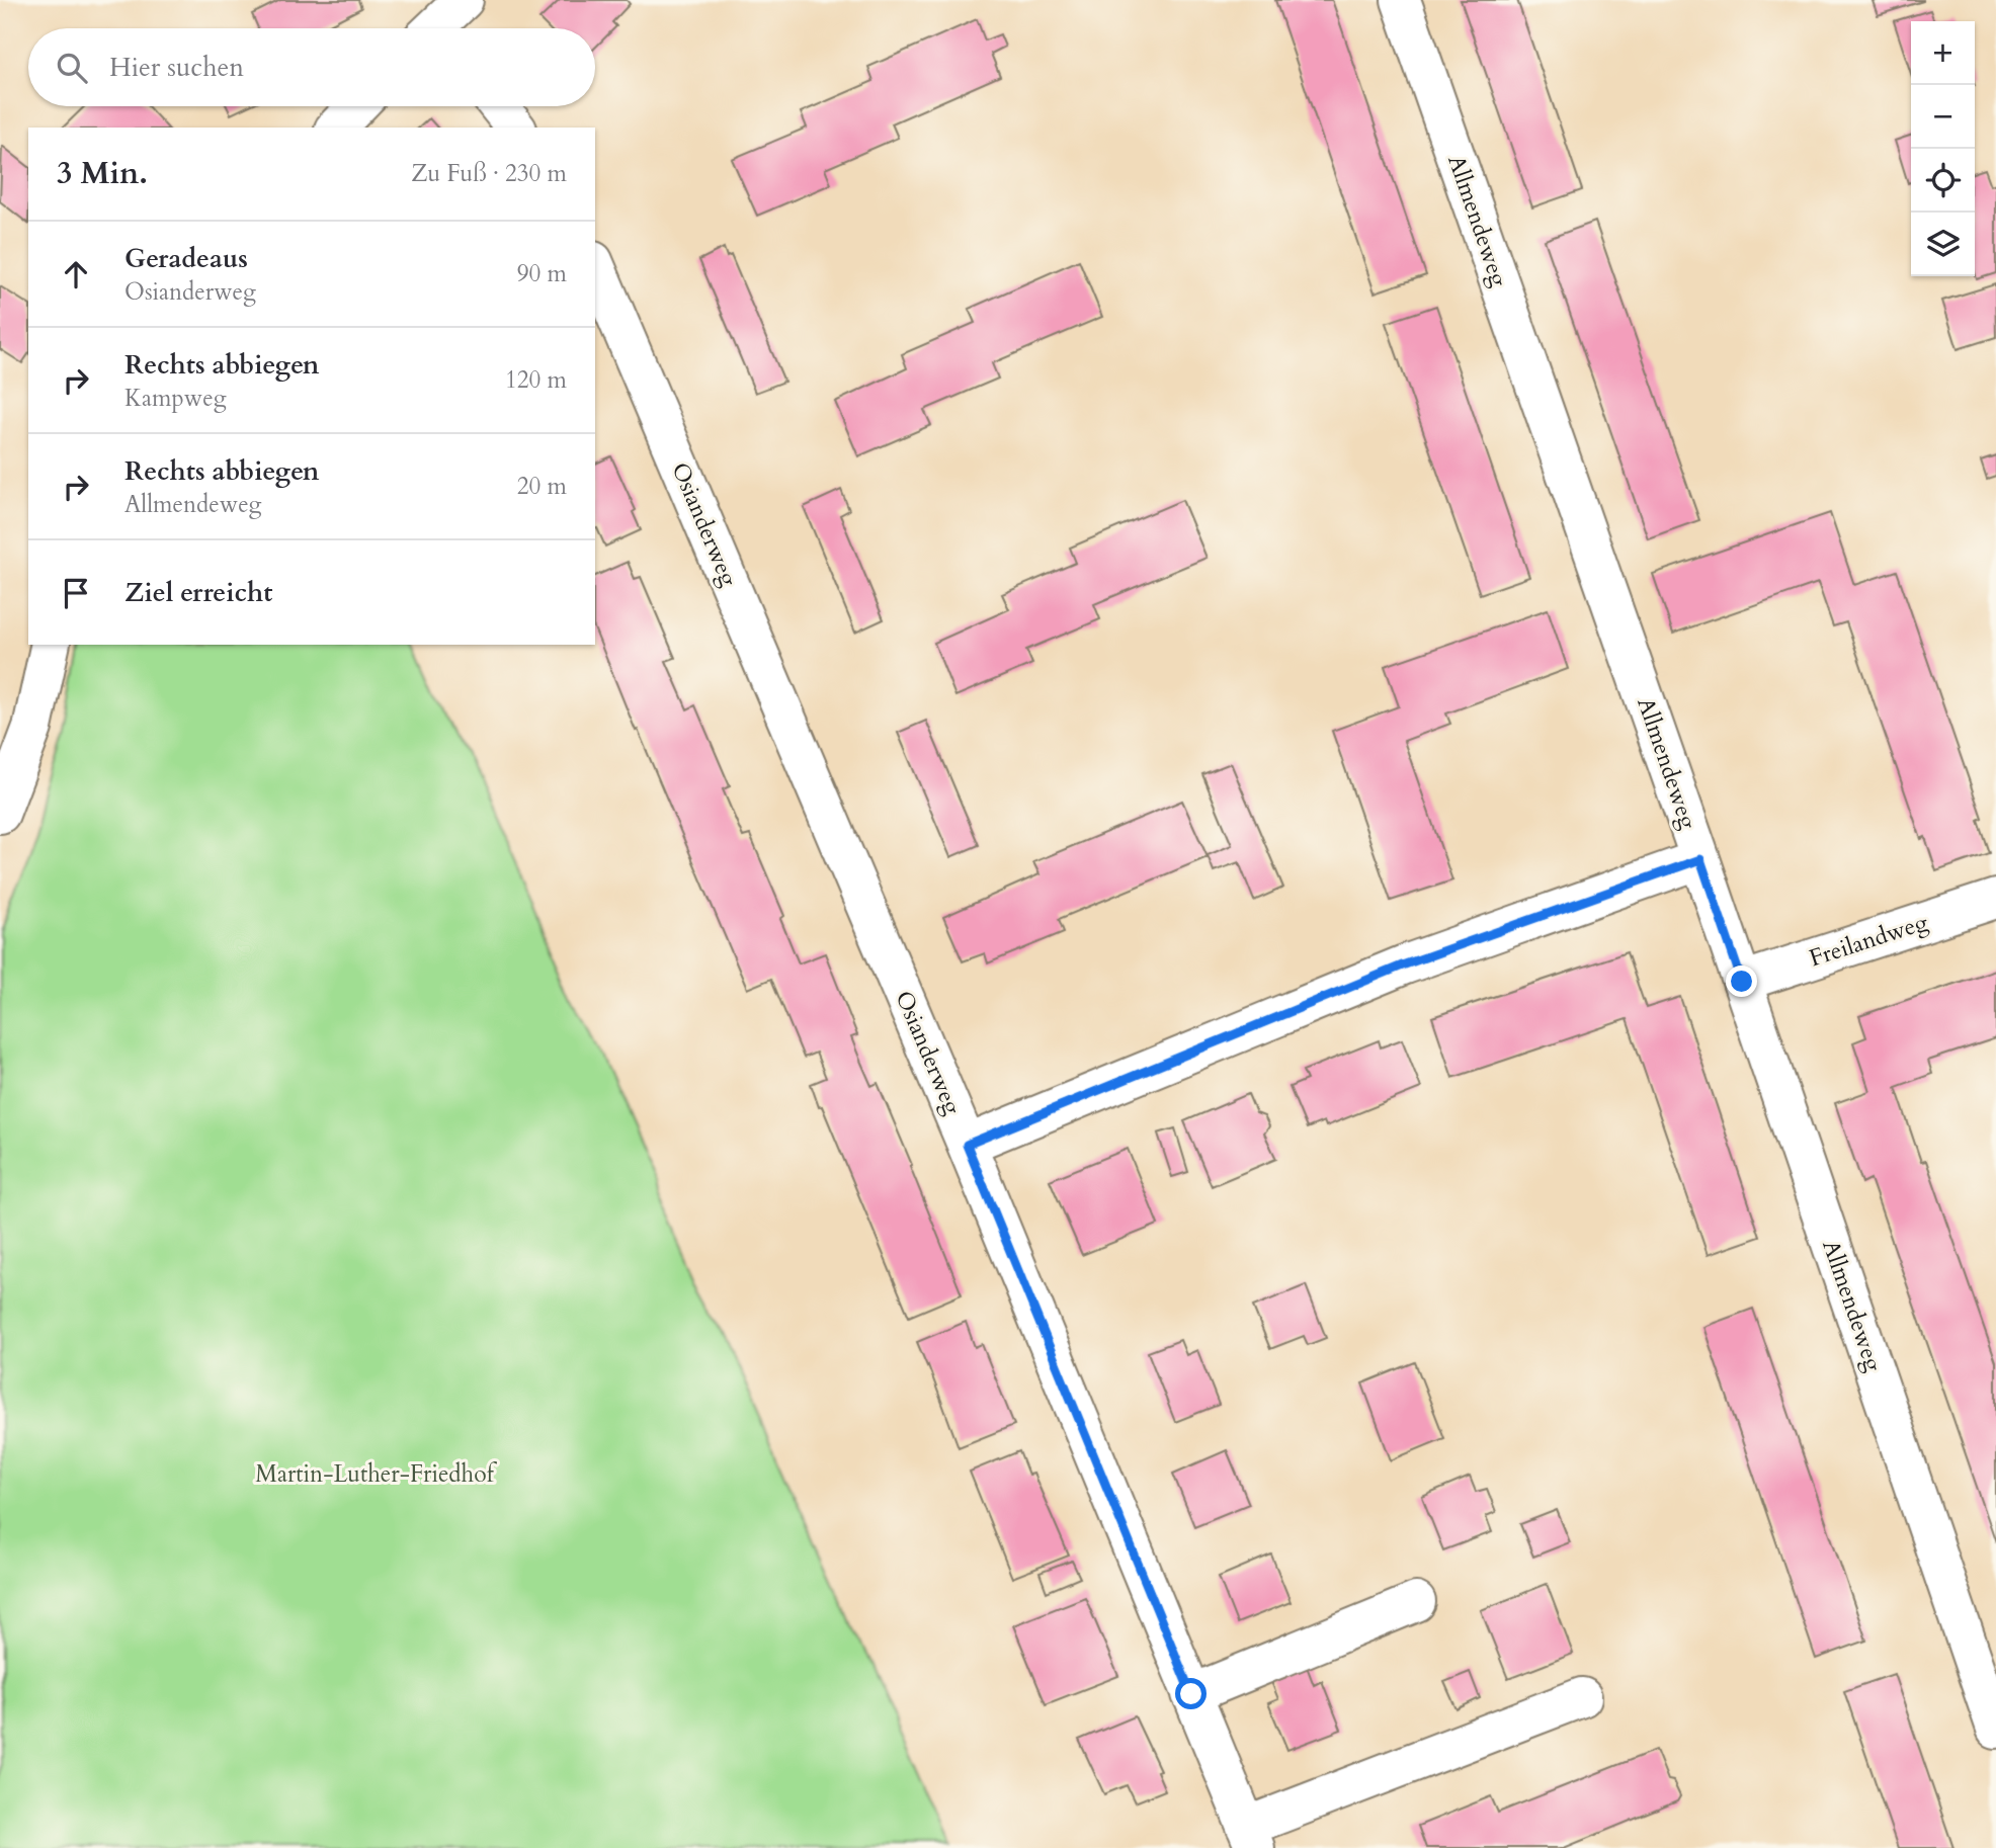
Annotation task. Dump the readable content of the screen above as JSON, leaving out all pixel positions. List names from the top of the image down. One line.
{"streets":{"street":["Allmendeweg","Osianderweg","Freilandweg"]},"crossings":[["Allmendeweg","Freilandweg"]],"parks":["Martin-Luther-Friedhof"],"page":{"map_buttons":["+","−"],"search":"Hier suchen","heading":["3 Min.","Zu Fuß · 230 m"],"list":[["Geradeaus","Osianderweg","90 m"],["Rechts abbiegen","Kampweg","120 m"],["Rechts abbiegen","Allmendeweg","20 m"],"Ziel erreicht"]}}
